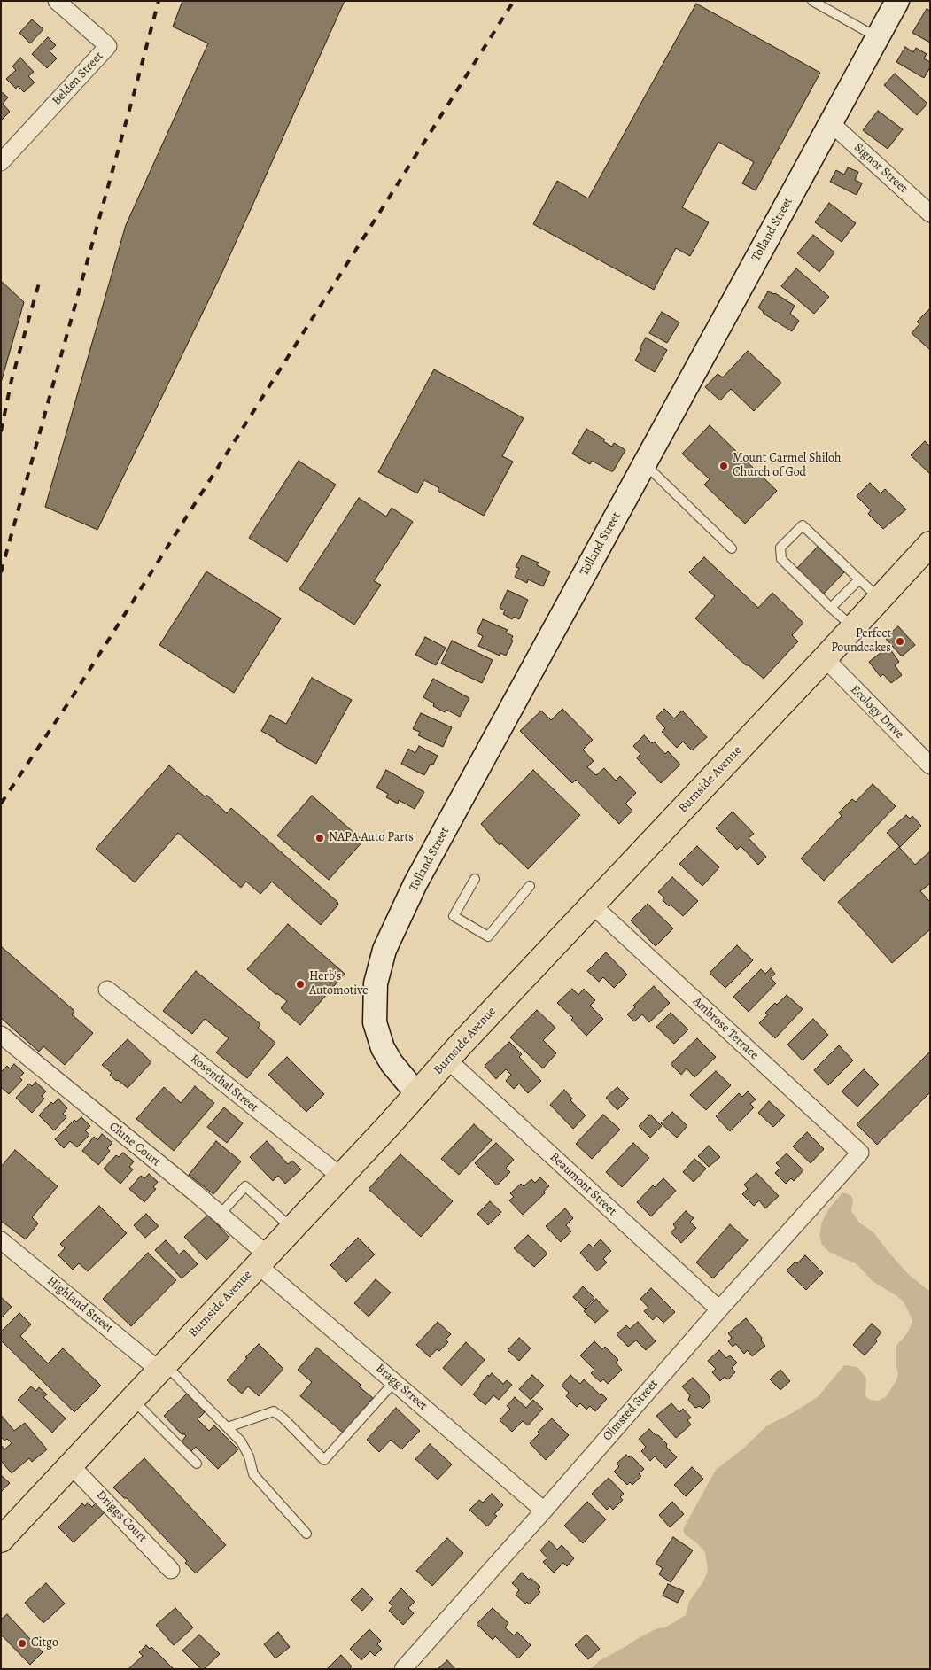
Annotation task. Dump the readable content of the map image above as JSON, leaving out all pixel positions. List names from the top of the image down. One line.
{"streets":{"main road":["Tolland Street","Burnside Avenue"],"street":["Belden Street","Signor Street","Ecology Drive","Ambrose Terrace","Rosenthal Street","Clune Court","Beaumont Street","Highland Street","Bragg Street","Olmsted Street","Driggs Court"]},"crossings":[["Signor Street","Tolland Street"],["Tolland Street","Burnside Avenue"],["Ecology Drive","Burnside Avenue"],["Burnside Avenue","Ambrose Terrace"],["Burnside Avenue","Rosenthal Street"],["Burnside Avenue","Clune Court"],["Burnside Avenue","Beaumont Street"],["Burnside Avenue","Highland Street"],["Burnside Avenue","Bragg Street"],["Burnside Avenue","Driggs Court"],["Ambrose Terrace","Olmsted Street"],["Clune Court","Bragg Street"],["Beaumont Street","Olmsted Street"],["Bragg Street","Olmsted Street"]],"places":["Mount Carmel Shiloh Church of God","Perfect Poundcakes","NAPA Auto Parts","Herb's Automotive","Citgo"]}
